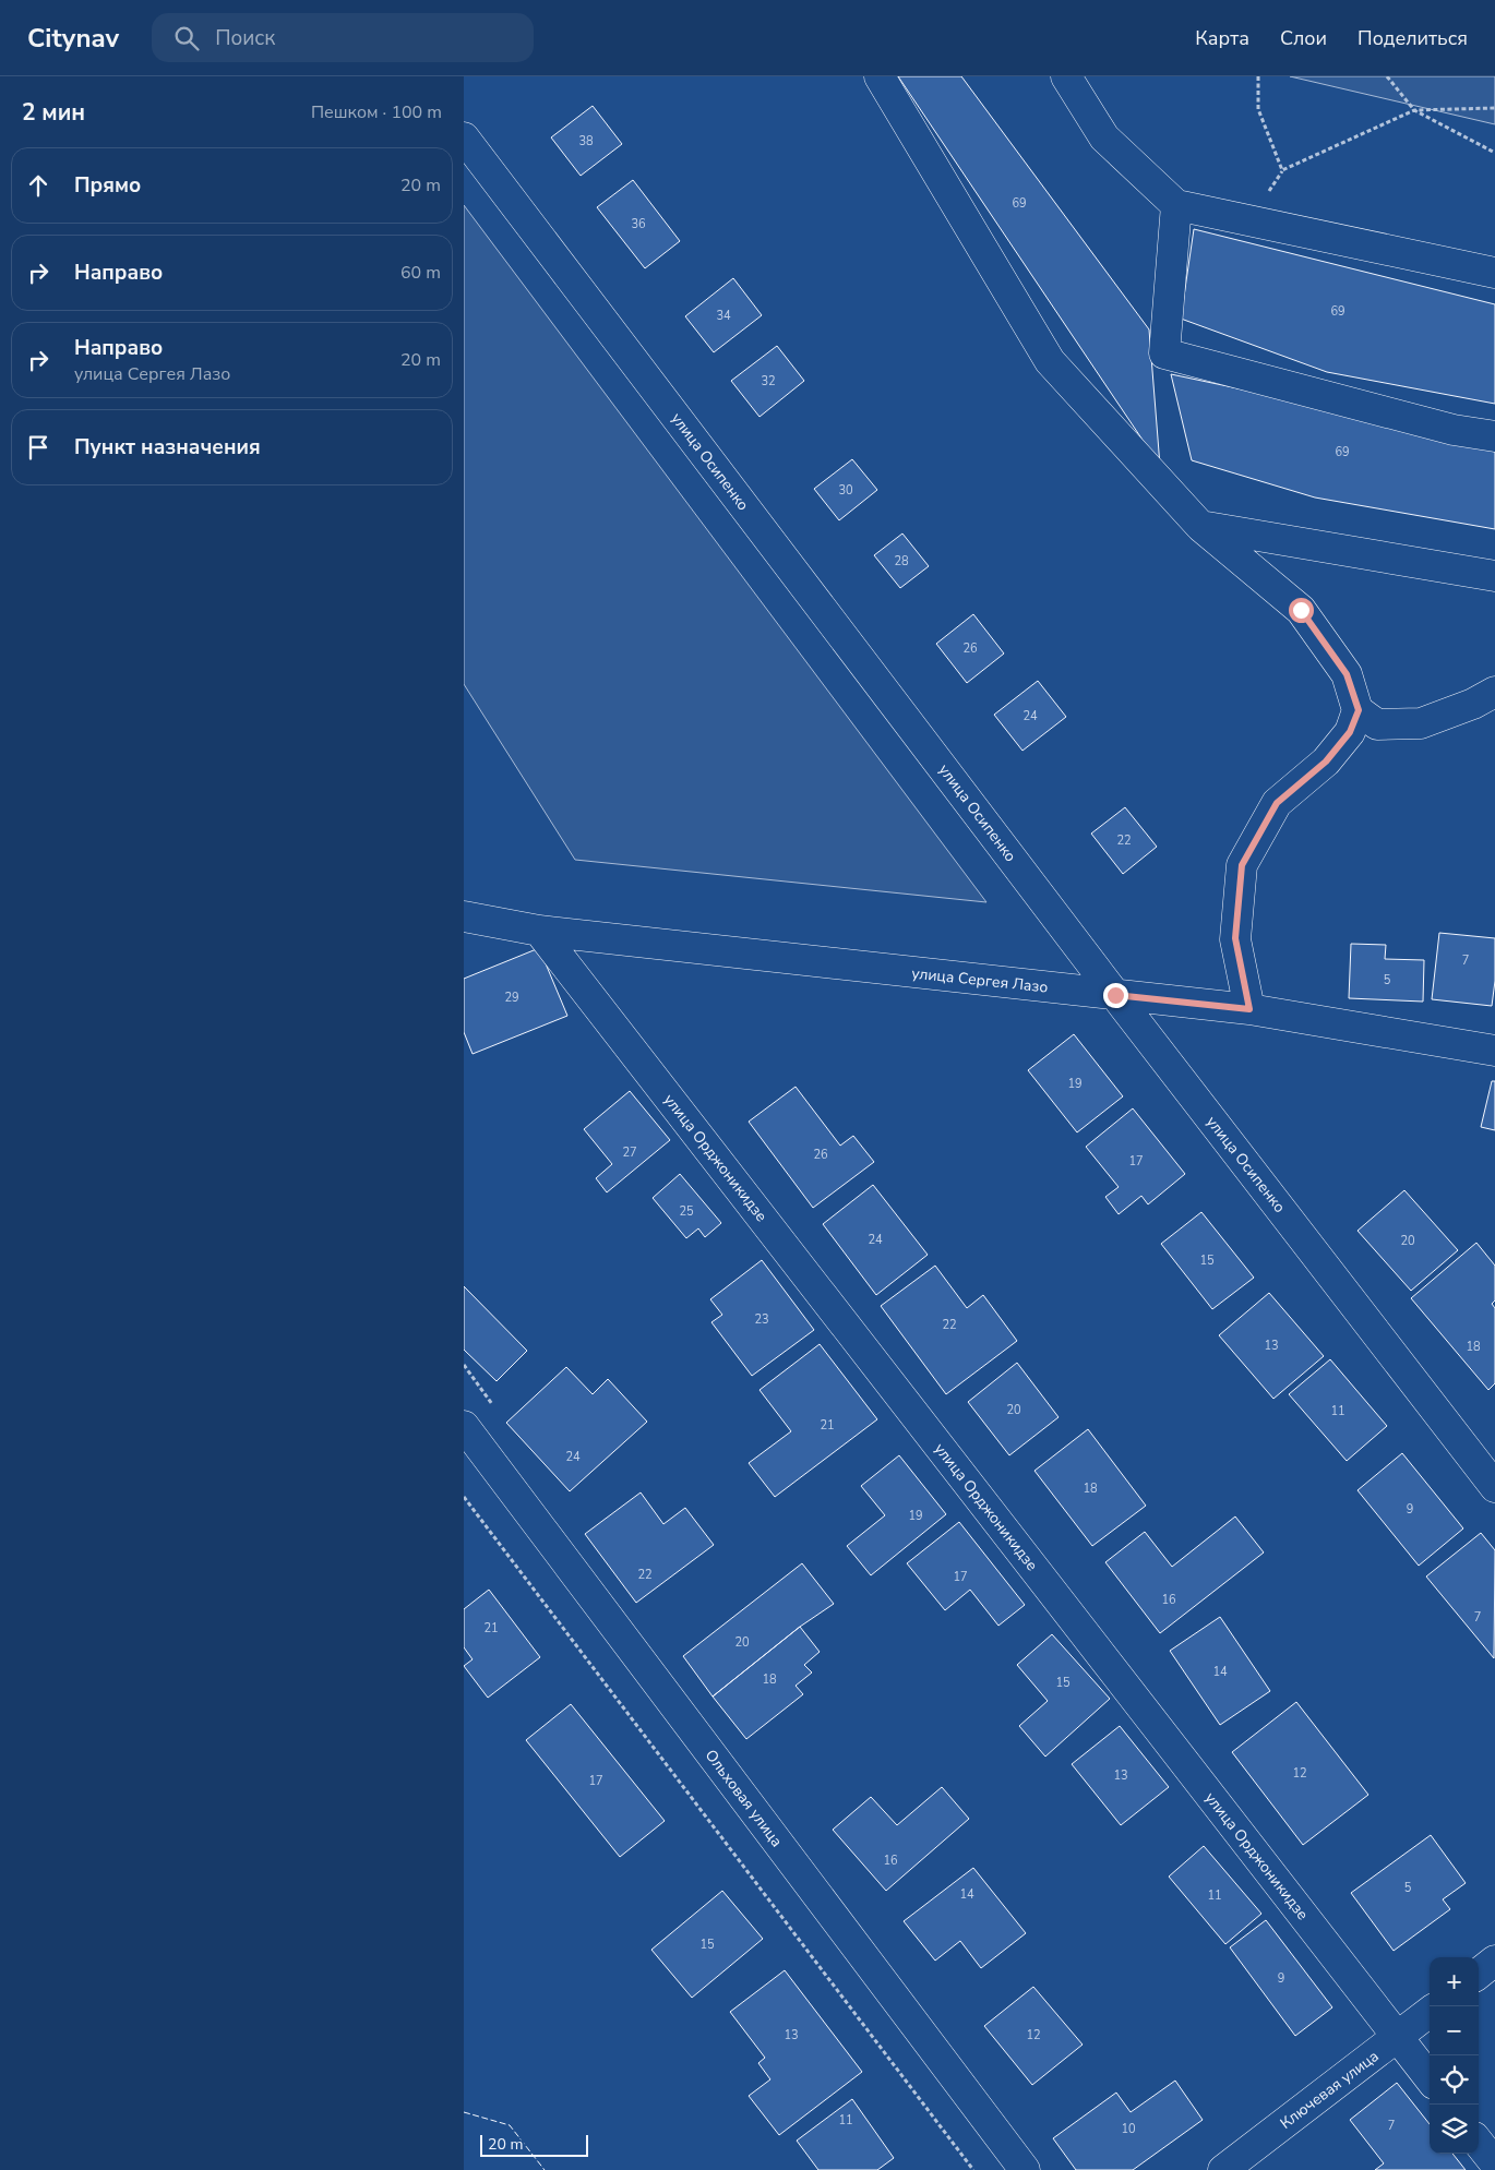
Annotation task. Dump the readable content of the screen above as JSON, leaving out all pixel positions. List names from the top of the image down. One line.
{"streets":{"street":["улица Осипенко","улица Сергея Лазо","улица Орджоникидзе","Ольховая улица","Ключевая улица"]},"crossings":[["улица Осипенко","улица Сергея Лазо"],["улица Сергея Лазо","улица Орджоникидзе"],["улица Орджоникидзе","Ключевая улица"]],"house_numbers":["38","69","36","69","34","32","69","30","28","26","24","22","7","5","29","19","27","26","17","25","24","20","15","23","22","13","18","20","11","21","24","18","9","19","22","17","16","7","21","20","14","18","15","12","13","17","16","5","14","11","15","9","13","12","11","7","10"],"scale_bar":"20 m","page":{"header":"Citynav","search":"Поиск","nav":["Карта","Слои","Поделиться"],"heading":["2 мин","Пешком · 100 m"],"list":[["Прямо","20 m"],["Направо","60 m"],["Направо","улица Сергея Лазо","20 m"],"Пункт назначения"],"map_buttons":["+","−"],"scale":"20 m"}}
